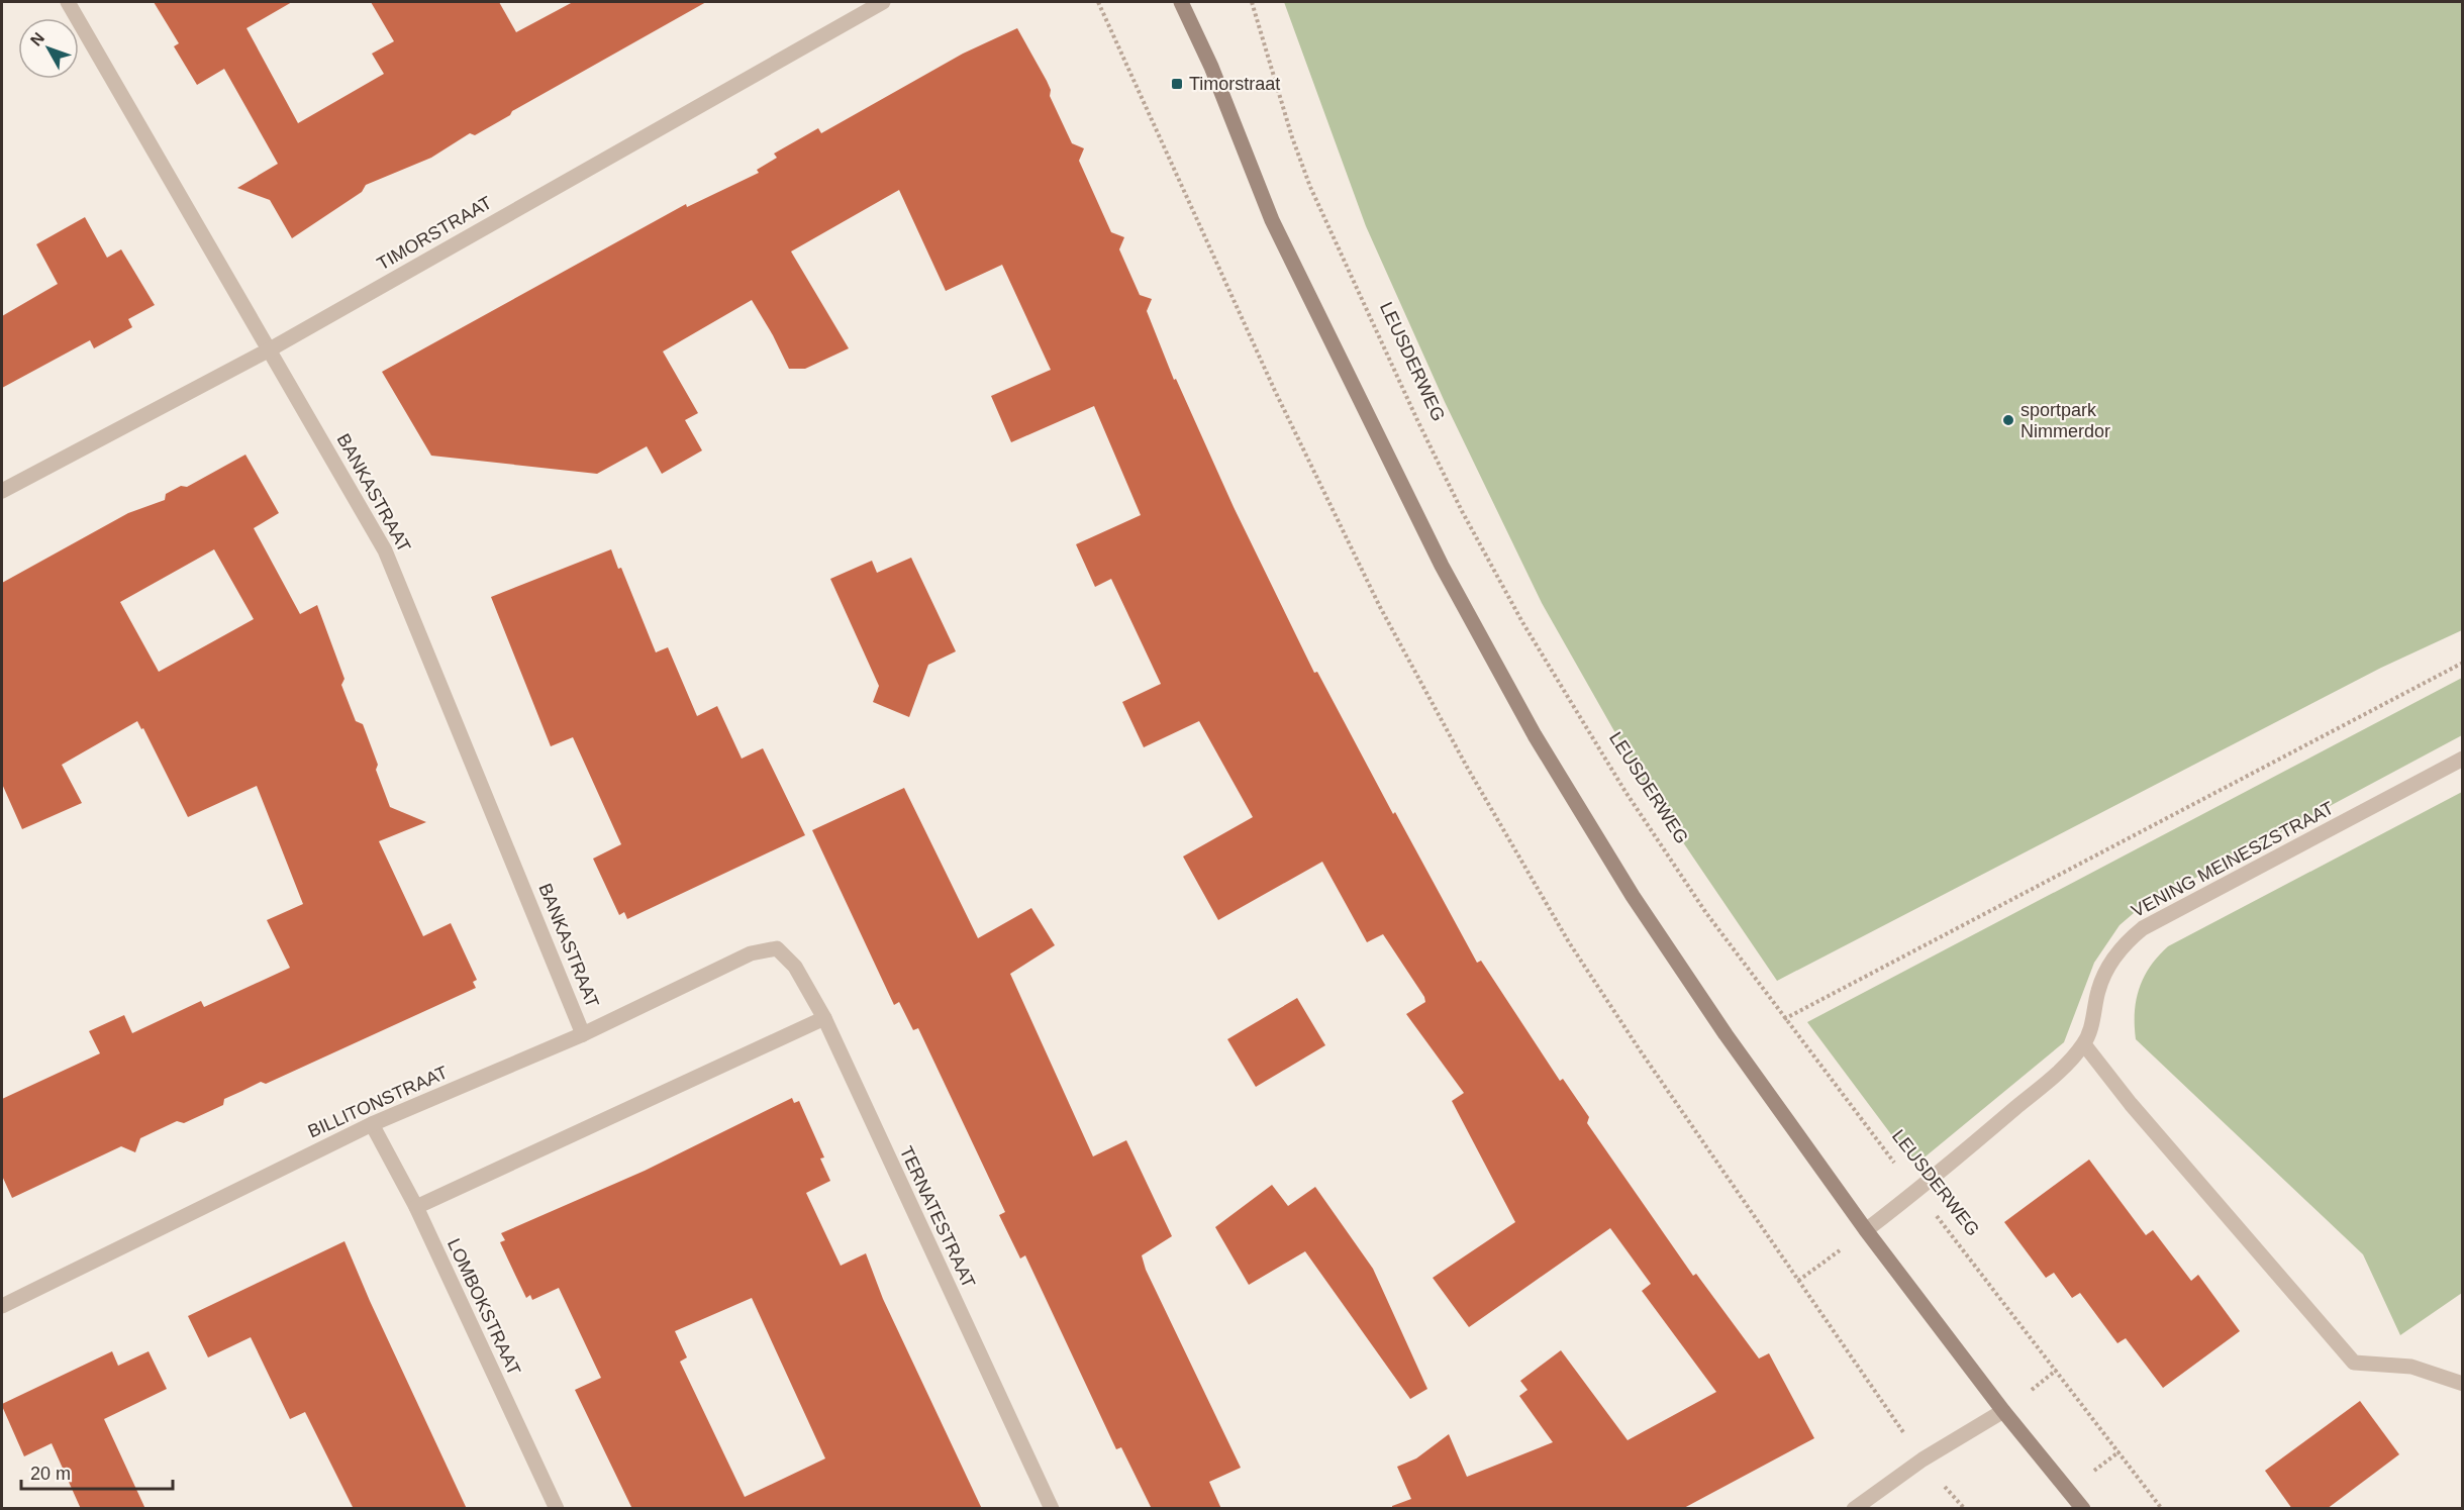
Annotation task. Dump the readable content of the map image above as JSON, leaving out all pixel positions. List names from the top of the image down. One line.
{"streets":{"street":["TIMORSTRAAT","BANKASTRAAT","VENING MEINESZSTRAAT","BILLITONSTRAAT","TERNATESTRAAT","LOMBOKSTRAAT"],"path":["LEUSDERWEG"]},"crossings":[["TIMORSTRAAT","BANKASTRAAT"],["LEUSDERWEG","VENING MEINESZSTRAAT"],["BANKASTRAAT","BILLITONSTRAAT"],["BILLITONSTRAAT","TERNATESTRAAT"],["BILLITONSTRAAT","LOMBOKSTRAAT"]],"places":{"transit":["Timorstraat"],"other":["sportpark Nimmerdor"]},"scale_bar":"20 m","north":"top left"}
